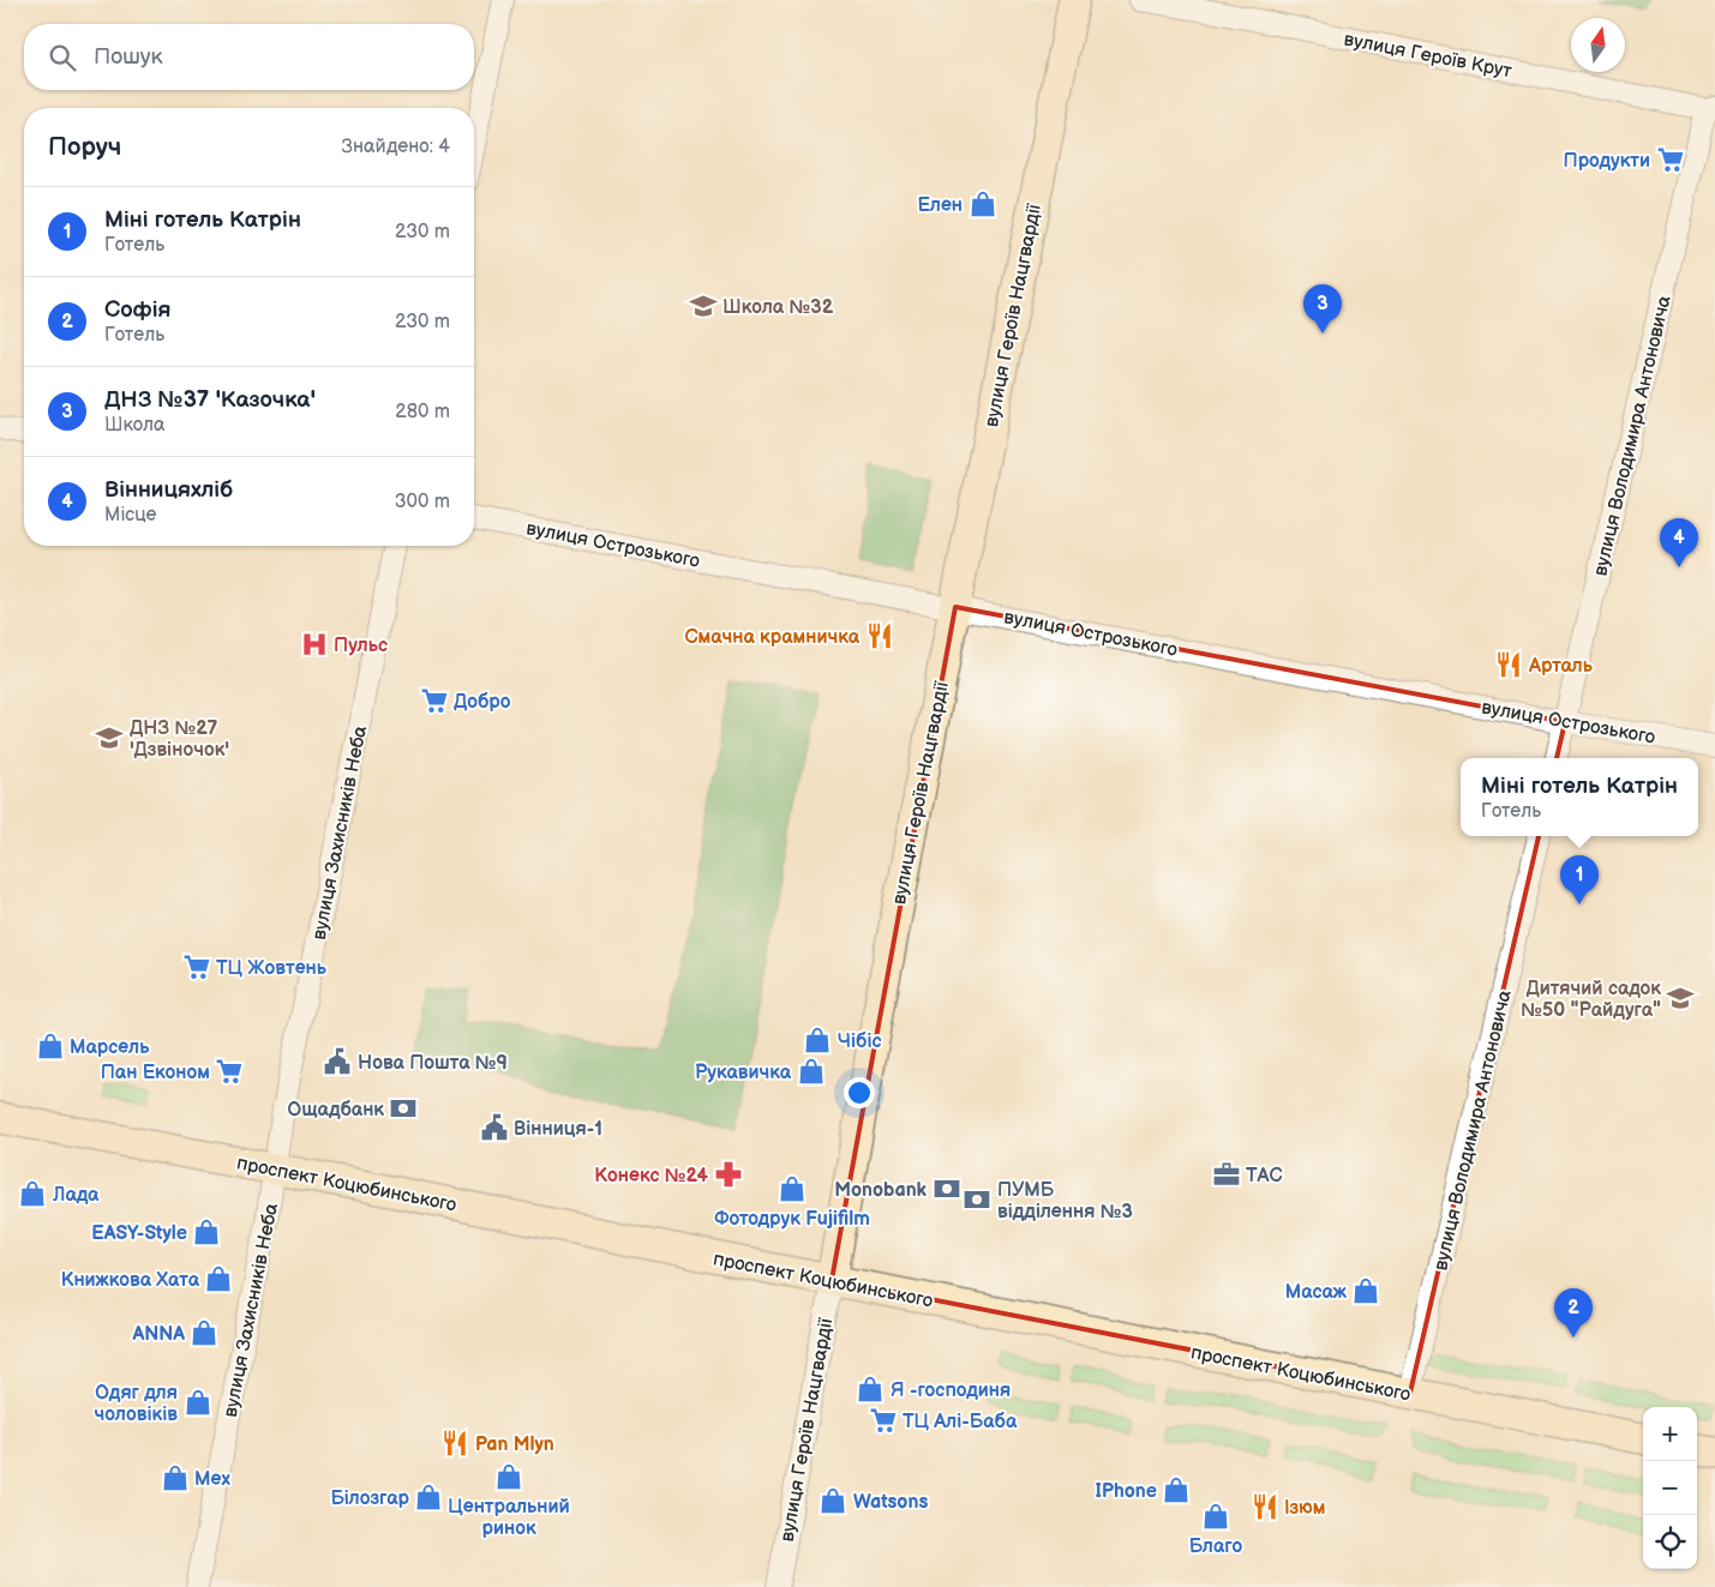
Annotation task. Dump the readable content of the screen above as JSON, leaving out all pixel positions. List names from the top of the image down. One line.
{"streets":{"main road":["вулиця Героїв Нацгвардії","проспект Коцюбинського"],"street":["вулиця Героїв Крут","вулиця Володимира Антоновича","вулиця Острозького","вулиця Захисників Неба"]},"crossings":[["вулиця Героїв Крут","вулиця Володимира Антоновича"],["вулиця Героїв Нацгвардії","вулиця Острозького"],["вулиця Героїв Нацгвардії","проспект Коцюбинського"],["вулиця Володимира Антоновича","вулиця Острозького"],["вулиця Володимира Антоновича","проспект Коцюбинського"],["вулиця Захисників Неба","проспект Коцюбинського"]],"places":{"supermarket":["Продукти","Добро","ТЦ Жовтень","Пан Економ","ТЦ Алі-Баба"],"shop":["Елен","Чібіс","Марсель","Рукавичка","Фотодрук Fujifilm","Лада","EASY-Style","Книжкова Хата","Масаж","ANNA","Я -господиня","Одяг для чоловіків","Центральний ринок","Мех","IPhone","Білозгар","Watsons","Благо"],"school or university":["Школа №32","ДНЗ №27 'Дзвіночок'","Дитячий садок №50 \"Райдуга\""],"restaurant":["Смачна крамничка","Арталь","Pan Mlyn","Ізюм"],"hospital":["Пульс"],"public building":["Нова Пошта №9","Вінниця-1"],"bank":["Ощадбанк","Monobank","ПУМБ відділення №3"],"pharmacy":["Конекс №24"],"office":["ТАС"]},"north":"top","page":{"search":"Пошук","heading":["Поруч","Знайдено: 4"],"list":[{"mark":"1","name":"Міні готель Катрін","note":"Готель","value":"230 m"},{"mark":"2","name":"Софія","note":"Готель","value":"230 m"},{"mark":"3","name":"ДНЗ №37 'Казочка'","note":"Школа","value":"280 m"},{"mark":"4","name":"Вінницяхліб","note":"Місце","value":"300 m"}],"pins":["3","4","1","2"],"popup":["Міні готель Катрін","Готель"],"map_buttons":["+","−"]}}
